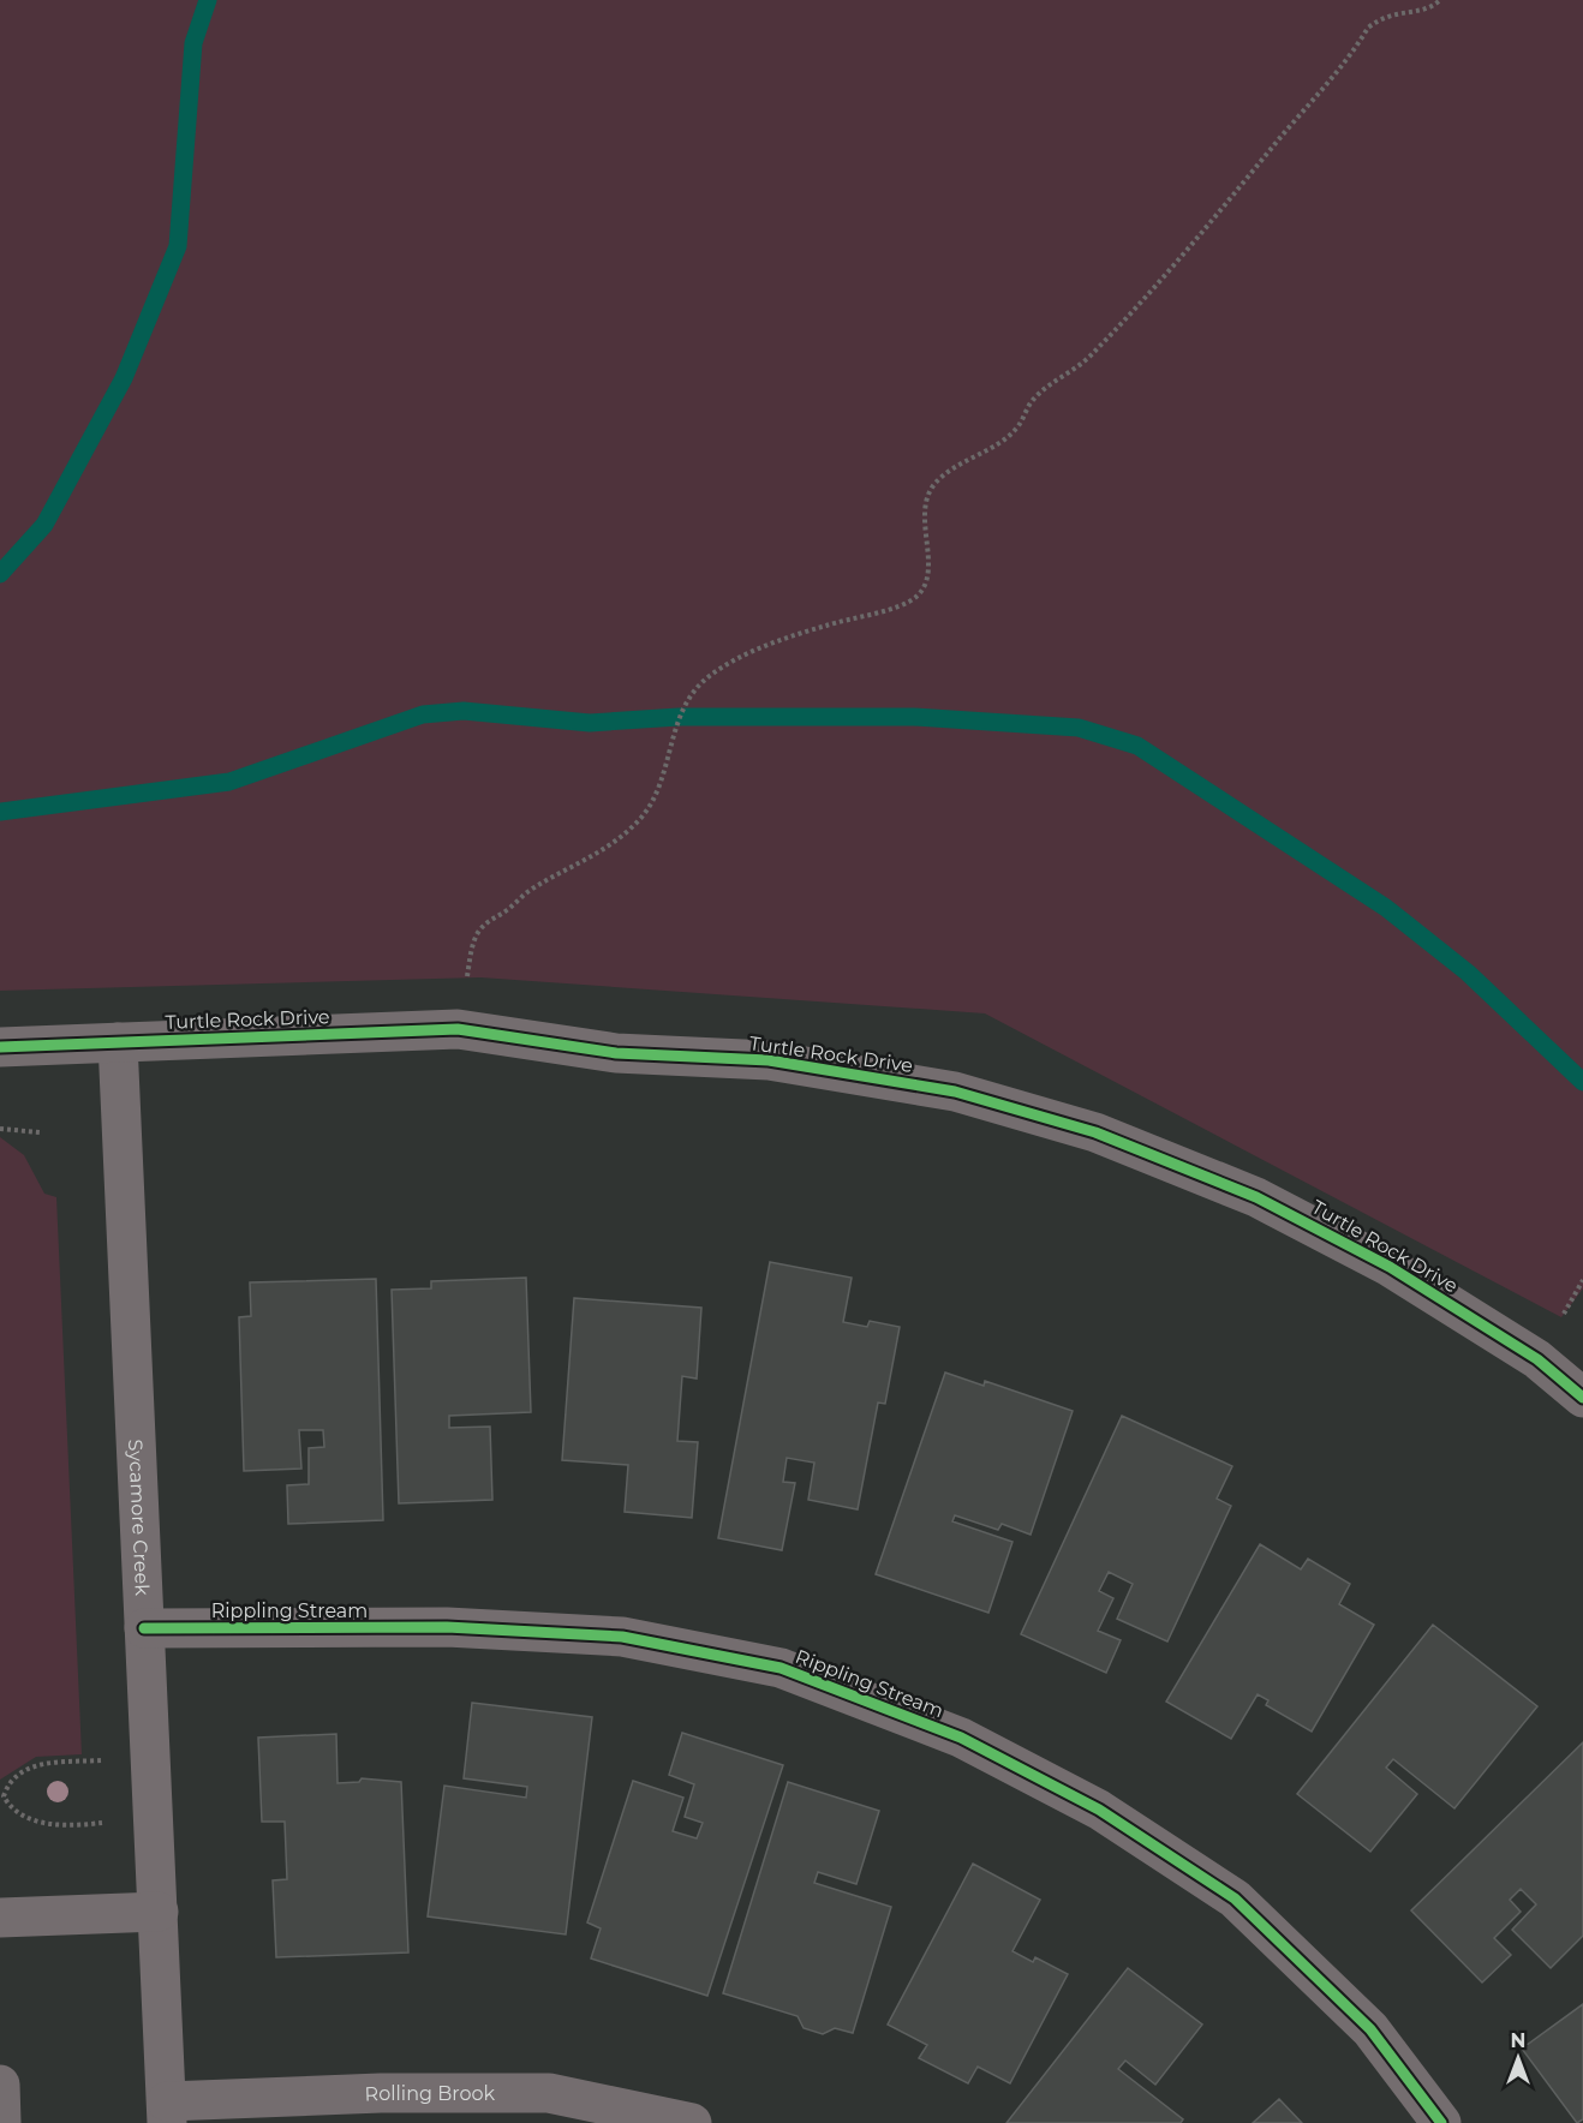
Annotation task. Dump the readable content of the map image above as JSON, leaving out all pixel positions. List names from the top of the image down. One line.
{"streets":{"street":["Turtle Rock Drive","Sycamore Creek","Rippling Stream","Rolling Brook"]},"crossings":[["Turtle Rock Drive","Sycamore Creek"],["Sycamore Creek","Rippling Stream"],["Sycamore Creek","Rolling Brook"]],"north":"top"}
